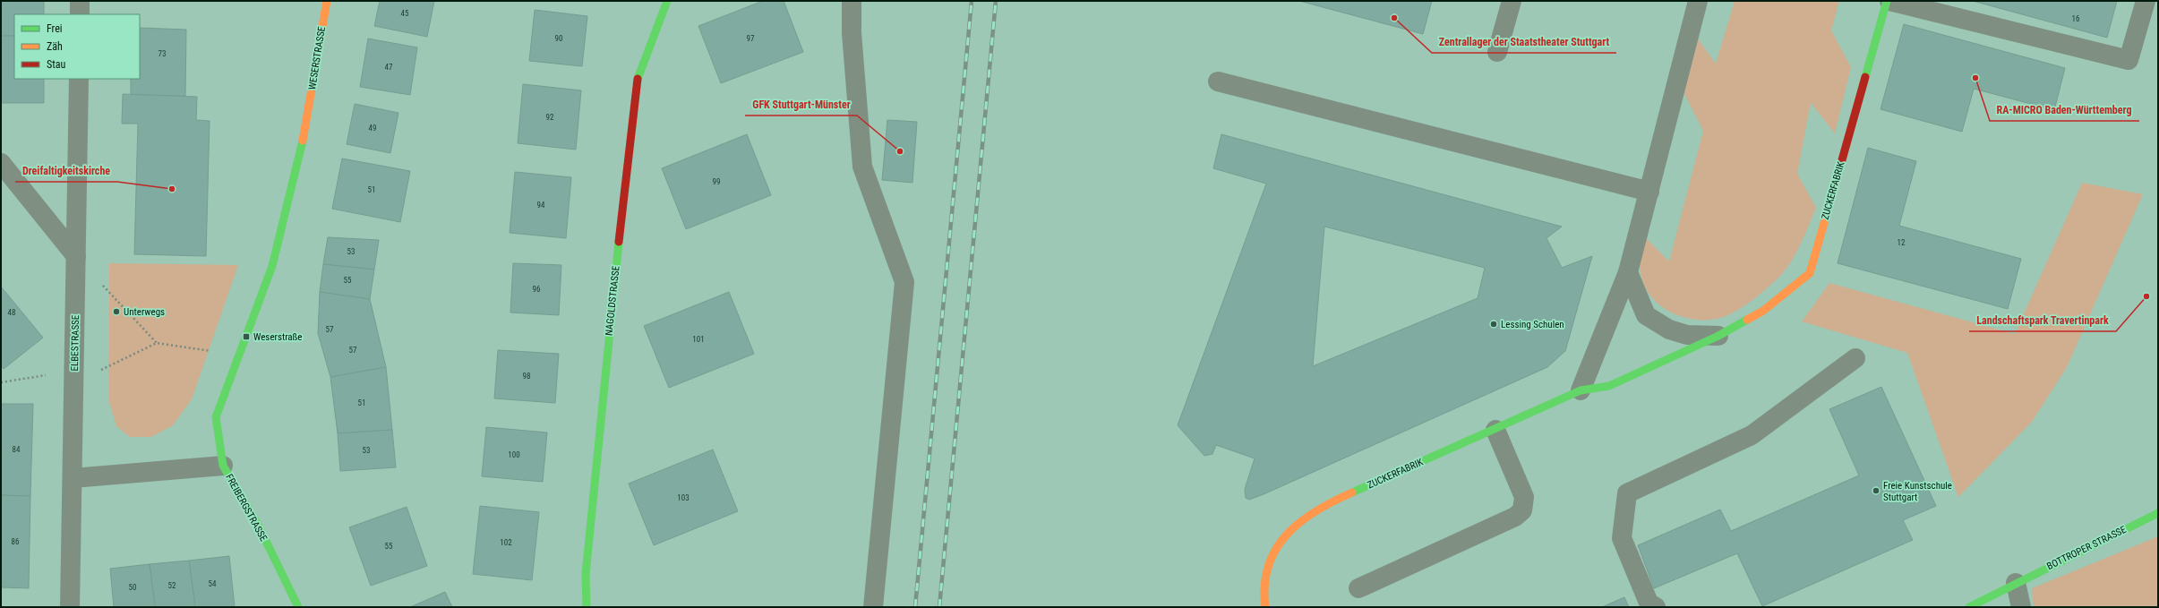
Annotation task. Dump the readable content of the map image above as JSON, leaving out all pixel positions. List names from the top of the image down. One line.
{"streets":{"street":["WESERSTRASSE","ZUCKERFABRIK","NAGOLDSTRASSE","ELBESTRASSE","FREIBERGSTRASSE","BOTTROPER STRASSE"]},"crossings":[["WESERSTRASSE","FREIBERGSTRASSE"],["ELBESTRASSE","FREIBERGSTRASSE"]],"places":{"other":["Zentrallager der Staatstheater Stuttgart","RA-MICRO Baden-Württemberg","GFK Stuttgart-Münster","Dreifaltigkeitskirche","Landschaftspark Travertinpark","Unterwegs","Lessing Schulen","Freie Kunstschule Stuttgart"],"transit":["Weserstraße"]},"house_numbers":["45","16","90","97","73","47","92","49","99","51","94","12","53","55","96","48","57","101","57","98","51","84","53","100","103","86","102","55","54","52","50"],"legend":["Frei","Zäh","Stau"]}
